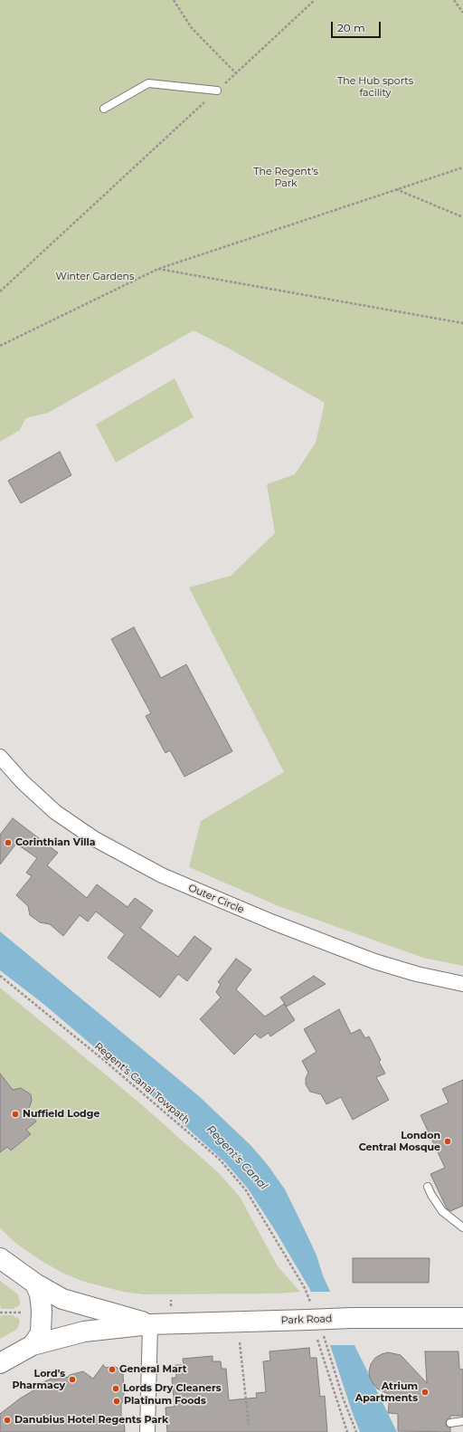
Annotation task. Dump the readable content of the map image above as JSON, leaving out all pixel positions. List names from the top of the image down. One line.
{"streets":{"highway":["Park Road"],"street":["Outer Circle"],"path":["Regent's Canal Towpath"]},"crossings":[["Regent's Canal Towpath","Park Road"]],"water":["Regent's Canal"],"parks":["The Hub sports facility","The Regent's Park","Winter Gardens"],"places":["Corinthian Villa","Nuffield Lodge","London Central Mosque","General Mart","Lord's Pharmacy","Lords Dry Cleaners","Atrium Apartments","Platinum Foods","Danubius Hotel Regents Park"],"scale_bar":"20 m"}
